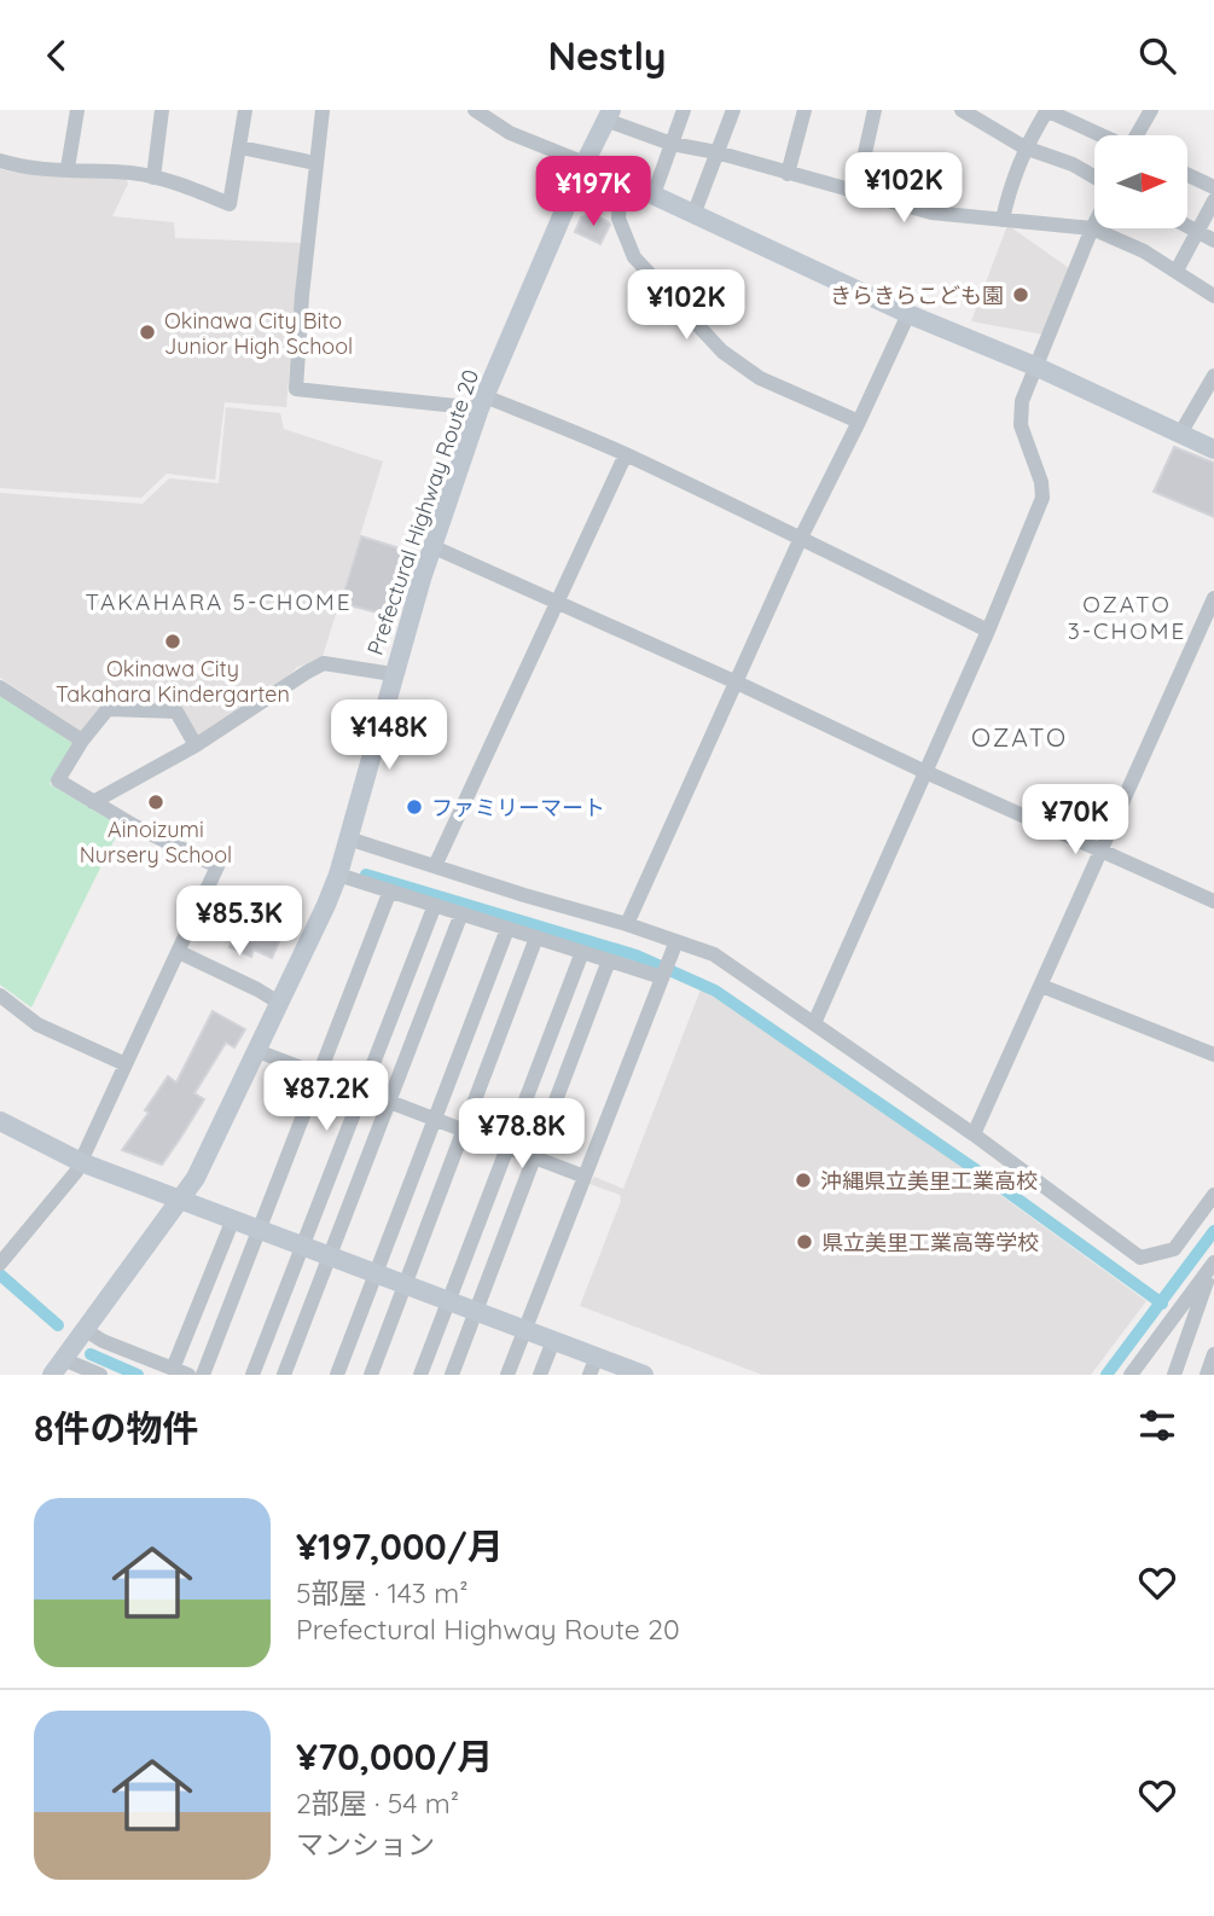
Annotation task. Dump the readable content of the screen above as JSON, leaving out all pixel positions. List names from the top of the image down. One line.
{"streets":{"street":["Prefectural Highway Route 20"]},"districts":["TAKAHARA 5-CHOME","OZATO 3-CHOME","OZATO"],"places":["きらきらこども園","Okinawa City Bito Junior High School","Okinawa City Takahara Kindergarten","Ainoizumi Nursery School","ファミリーマート","沖縄県立美里工業高校","県立美里工業高等学校"],"north":"right","page":{"header":"Nestly","price":["¥102K","¥197K","¥102K","¥148K","¥70K","¥85.3K","¥87.2K","¥78.8K"],"heading":"8件の物件","list":[{"name":"¥197,000/月","note":"5部屋 · 143 m² · Prefectural Highway Route 20"},{"name":"¥70,000/月","note":"2部屋 · 54 m² · マンション"}]}}
